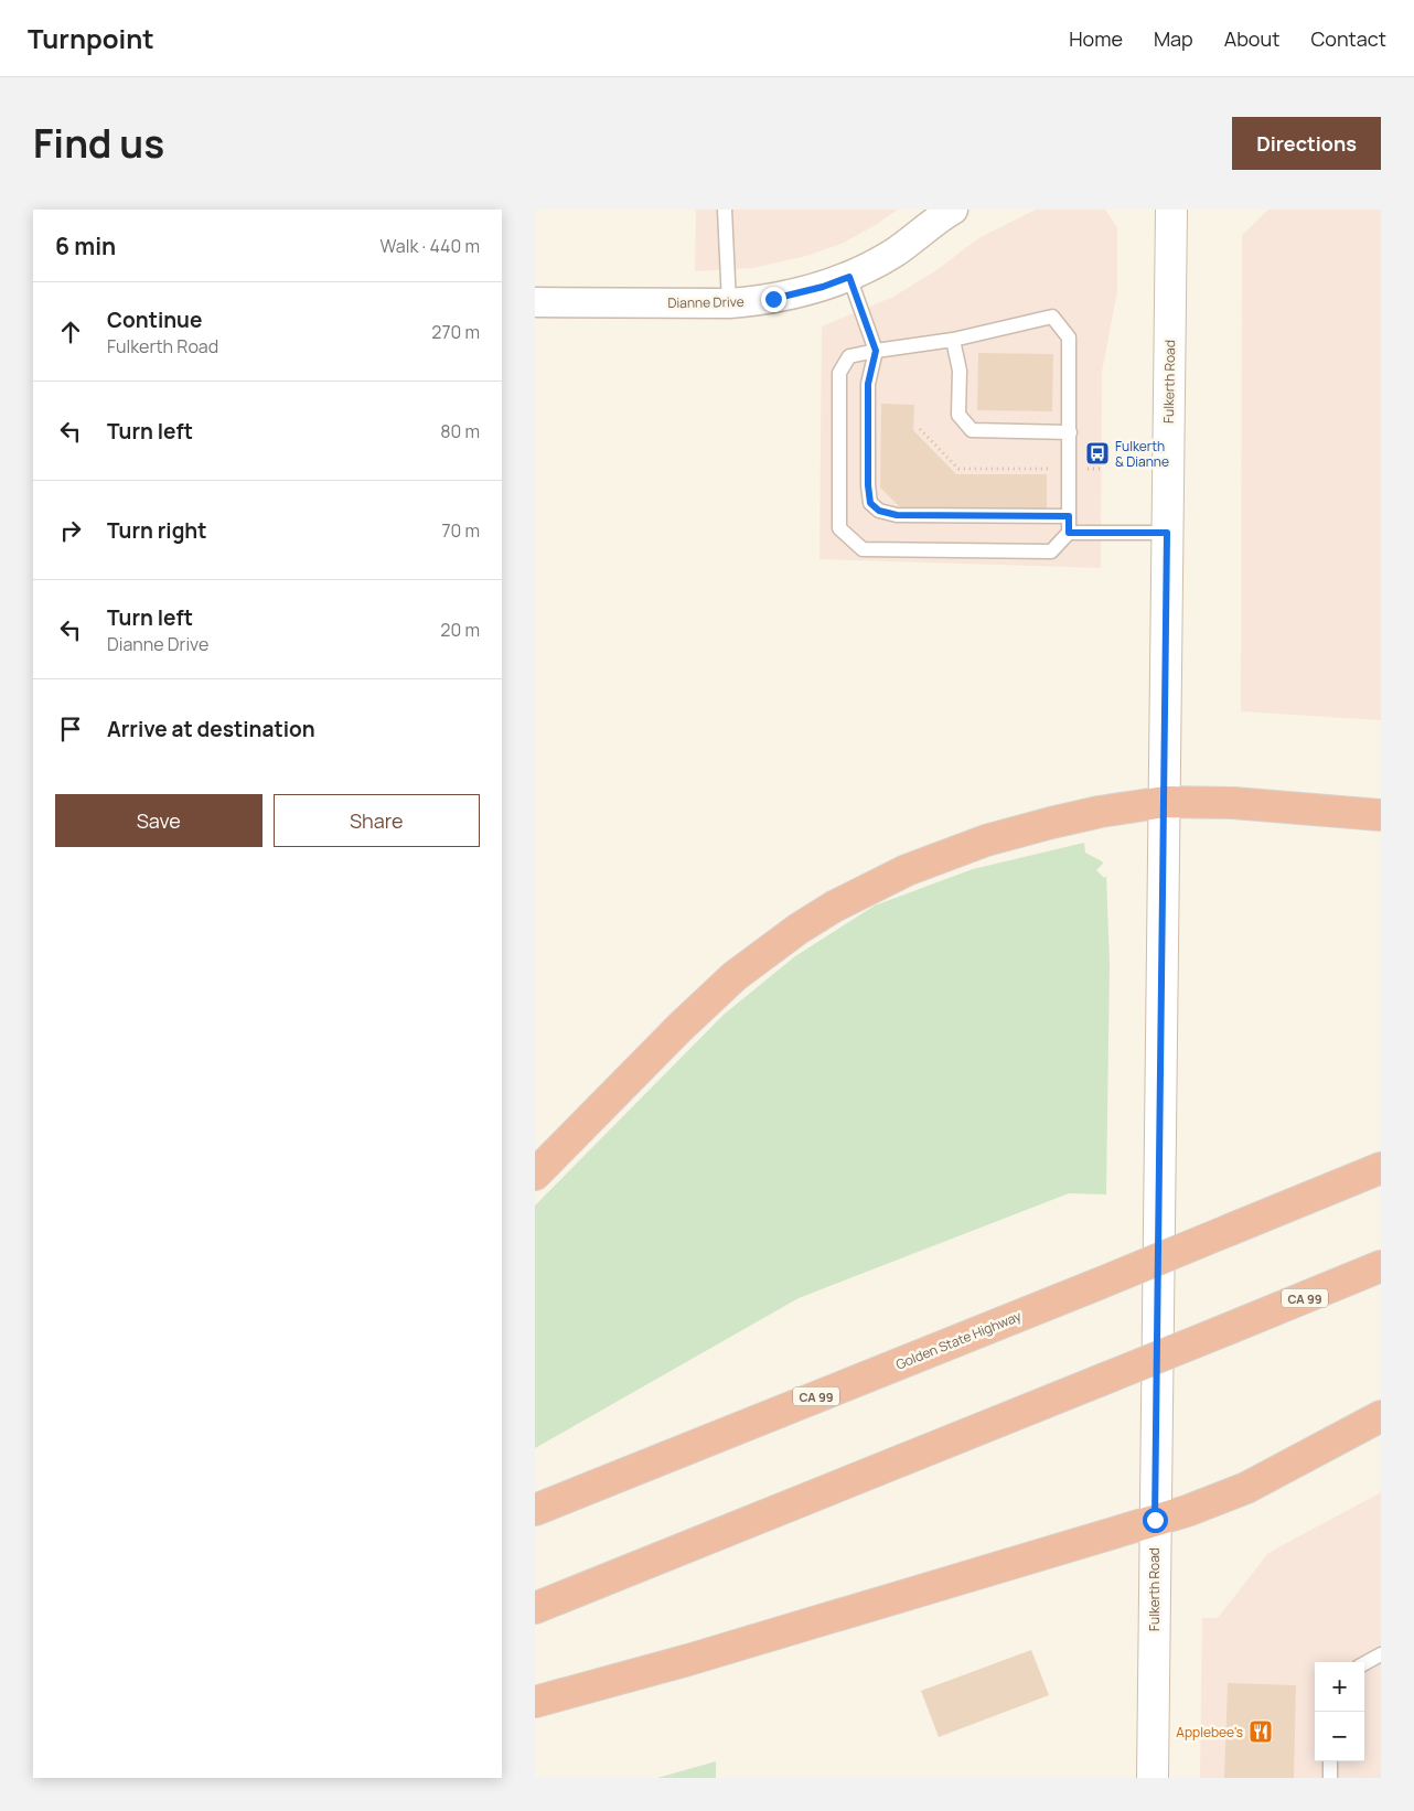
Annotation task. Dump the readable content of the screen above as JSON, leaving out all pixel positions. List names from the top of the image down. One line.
{"streets":{"highway":["CA 99","Golden State Highway"],"street":["Dianne Drive","Fulkerth Road"]},"places":{"bus stop":["Fulkerth & Dianne"],"restaurant":["Applebee's"]},"page":{"header":"Turnpoint","nav":["Home","Map","About","Contact"],"title":"Find us","buttons":["Directions",["Save","Share"]],"heading":["6 min","Walk · 440 m"],"list":[["Continue","Fulkerth Road","270 m"],["Turn left","80 m"],["Turn right","70 m"],["Turn left","Dianne Drive","20 m"],"Arrive at destination"],"map_buttons":["+","−"]}}
